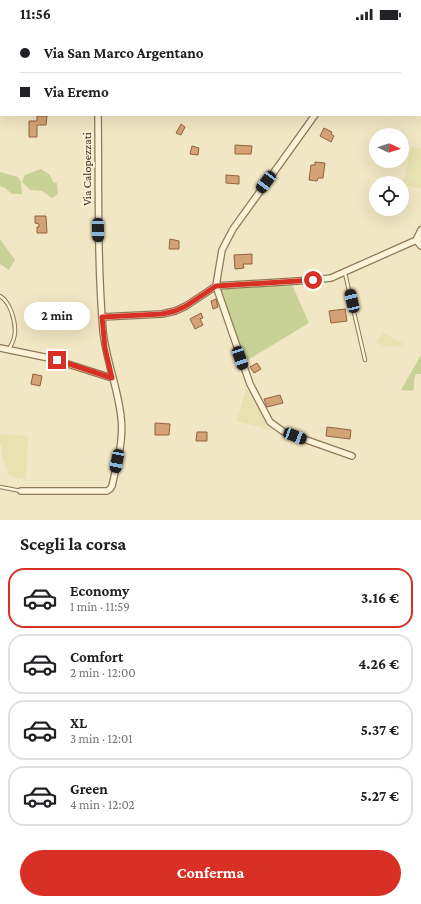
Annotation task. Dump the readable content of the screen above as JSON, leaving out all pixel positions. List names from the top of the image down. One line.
{"streets":{"street":["Via Calopezzati"]},"north":"right","page":{"status":"11:56","banner":["Via San Marco Argentano","Via Eremo"],"bubble":"2 min","heading":"Scegli la corsa","list":[{"name":"Economy","note":"1 min · 11:59","value":"3.16 €"},{"name":"Comfort","note":"2 min · 12:00","value":"4.26 €"},{"name":"XL","note":"3 min · 12:01","value":"5.37 €"},{"name":"Green","note":"4 min · 12:02","value":"5.27 €"}],"buttons":"Conferma"}}
